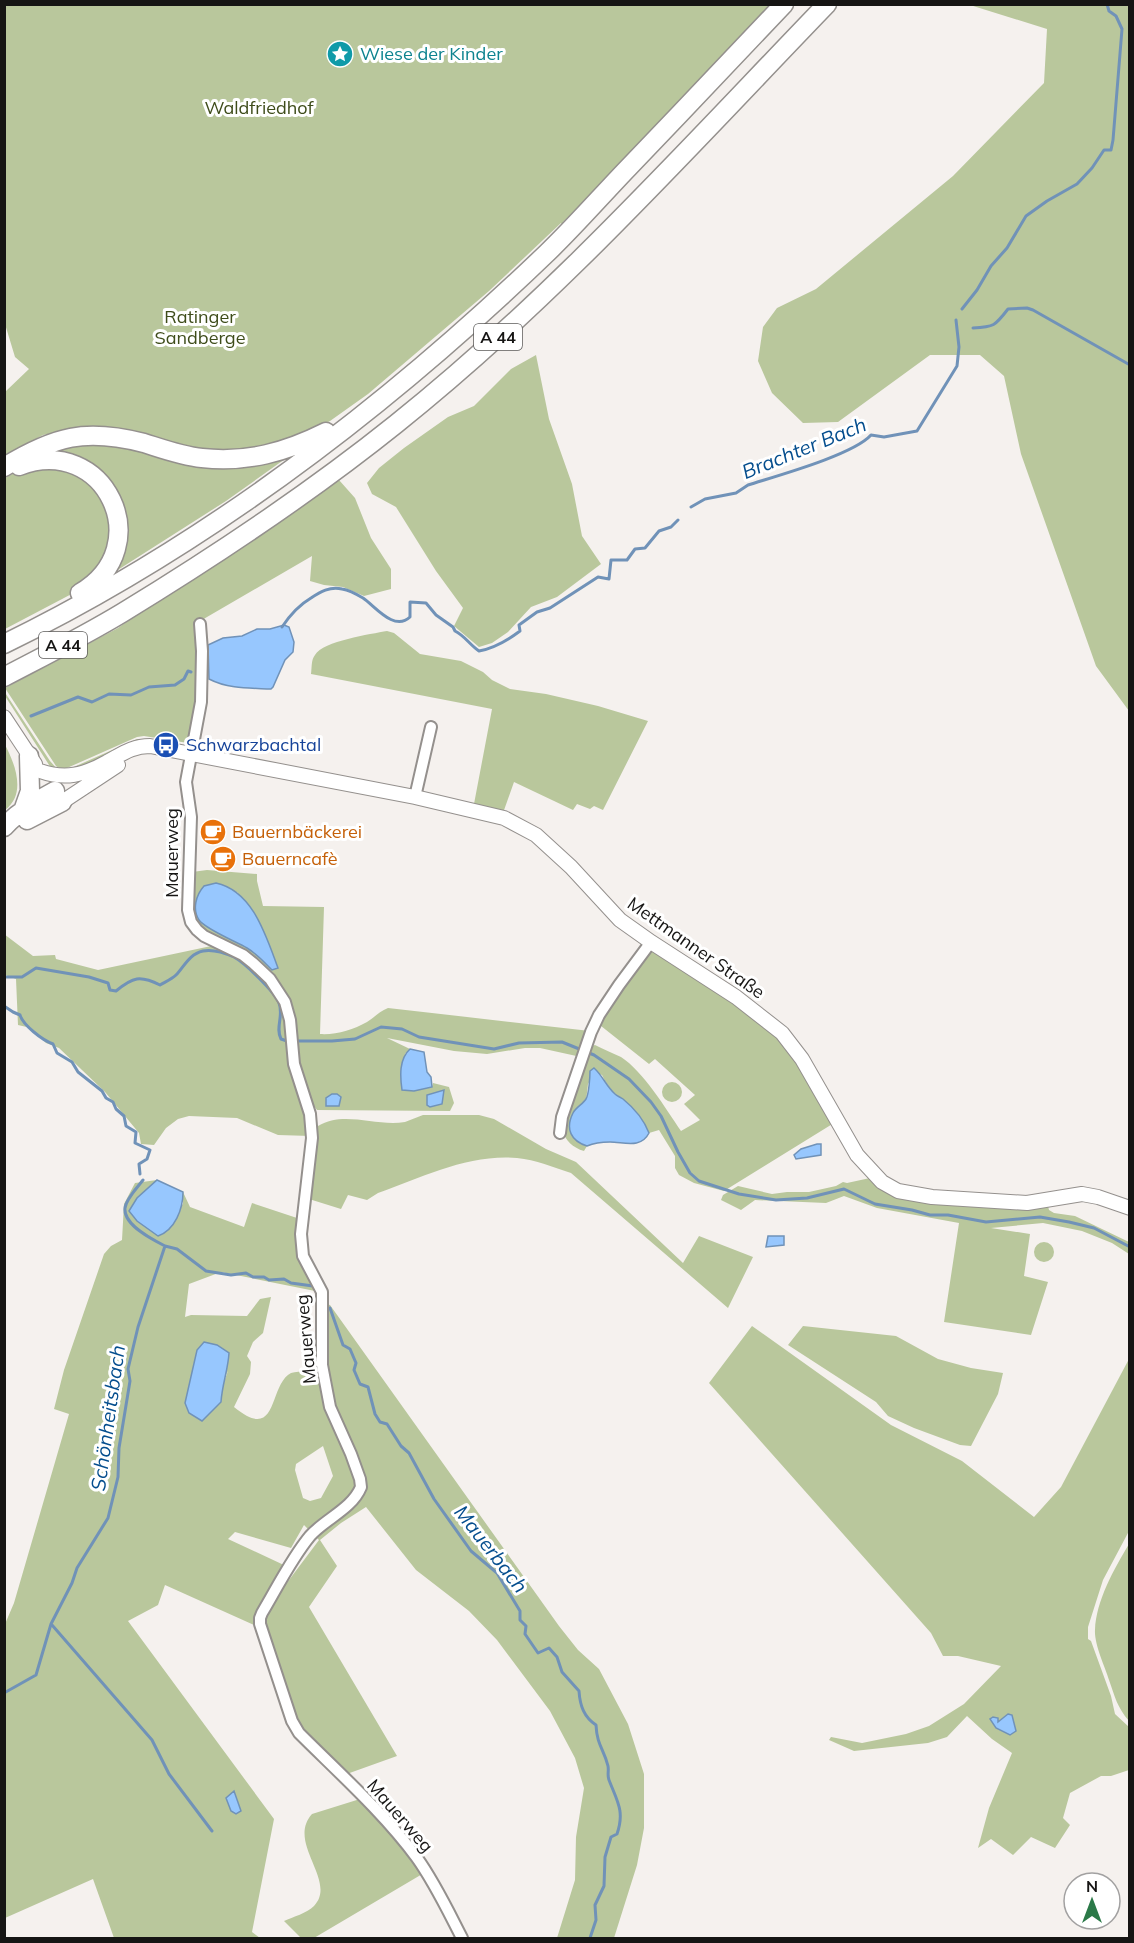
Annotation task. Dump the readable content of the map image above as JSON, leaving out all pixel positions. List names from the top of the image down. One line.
{"streets":{"highway":["A 44"],"main road":["Mettmanner Straße"],"street":["Mauerweg"]},"crossings":[["Mauerweg","Mettmanner Straße"]],"water":["Brachter Bach","Schönheitsbach","Mauerbach"],"parks":["Waldfriedhof","Ratinger Sandberge"],"places":{"place":["Wiese der Kinder"],"bus stop":["Schwarzbachtal"],"cafe":["Bauernbäckerei","Bauerncafè"]},"north":"top"}
